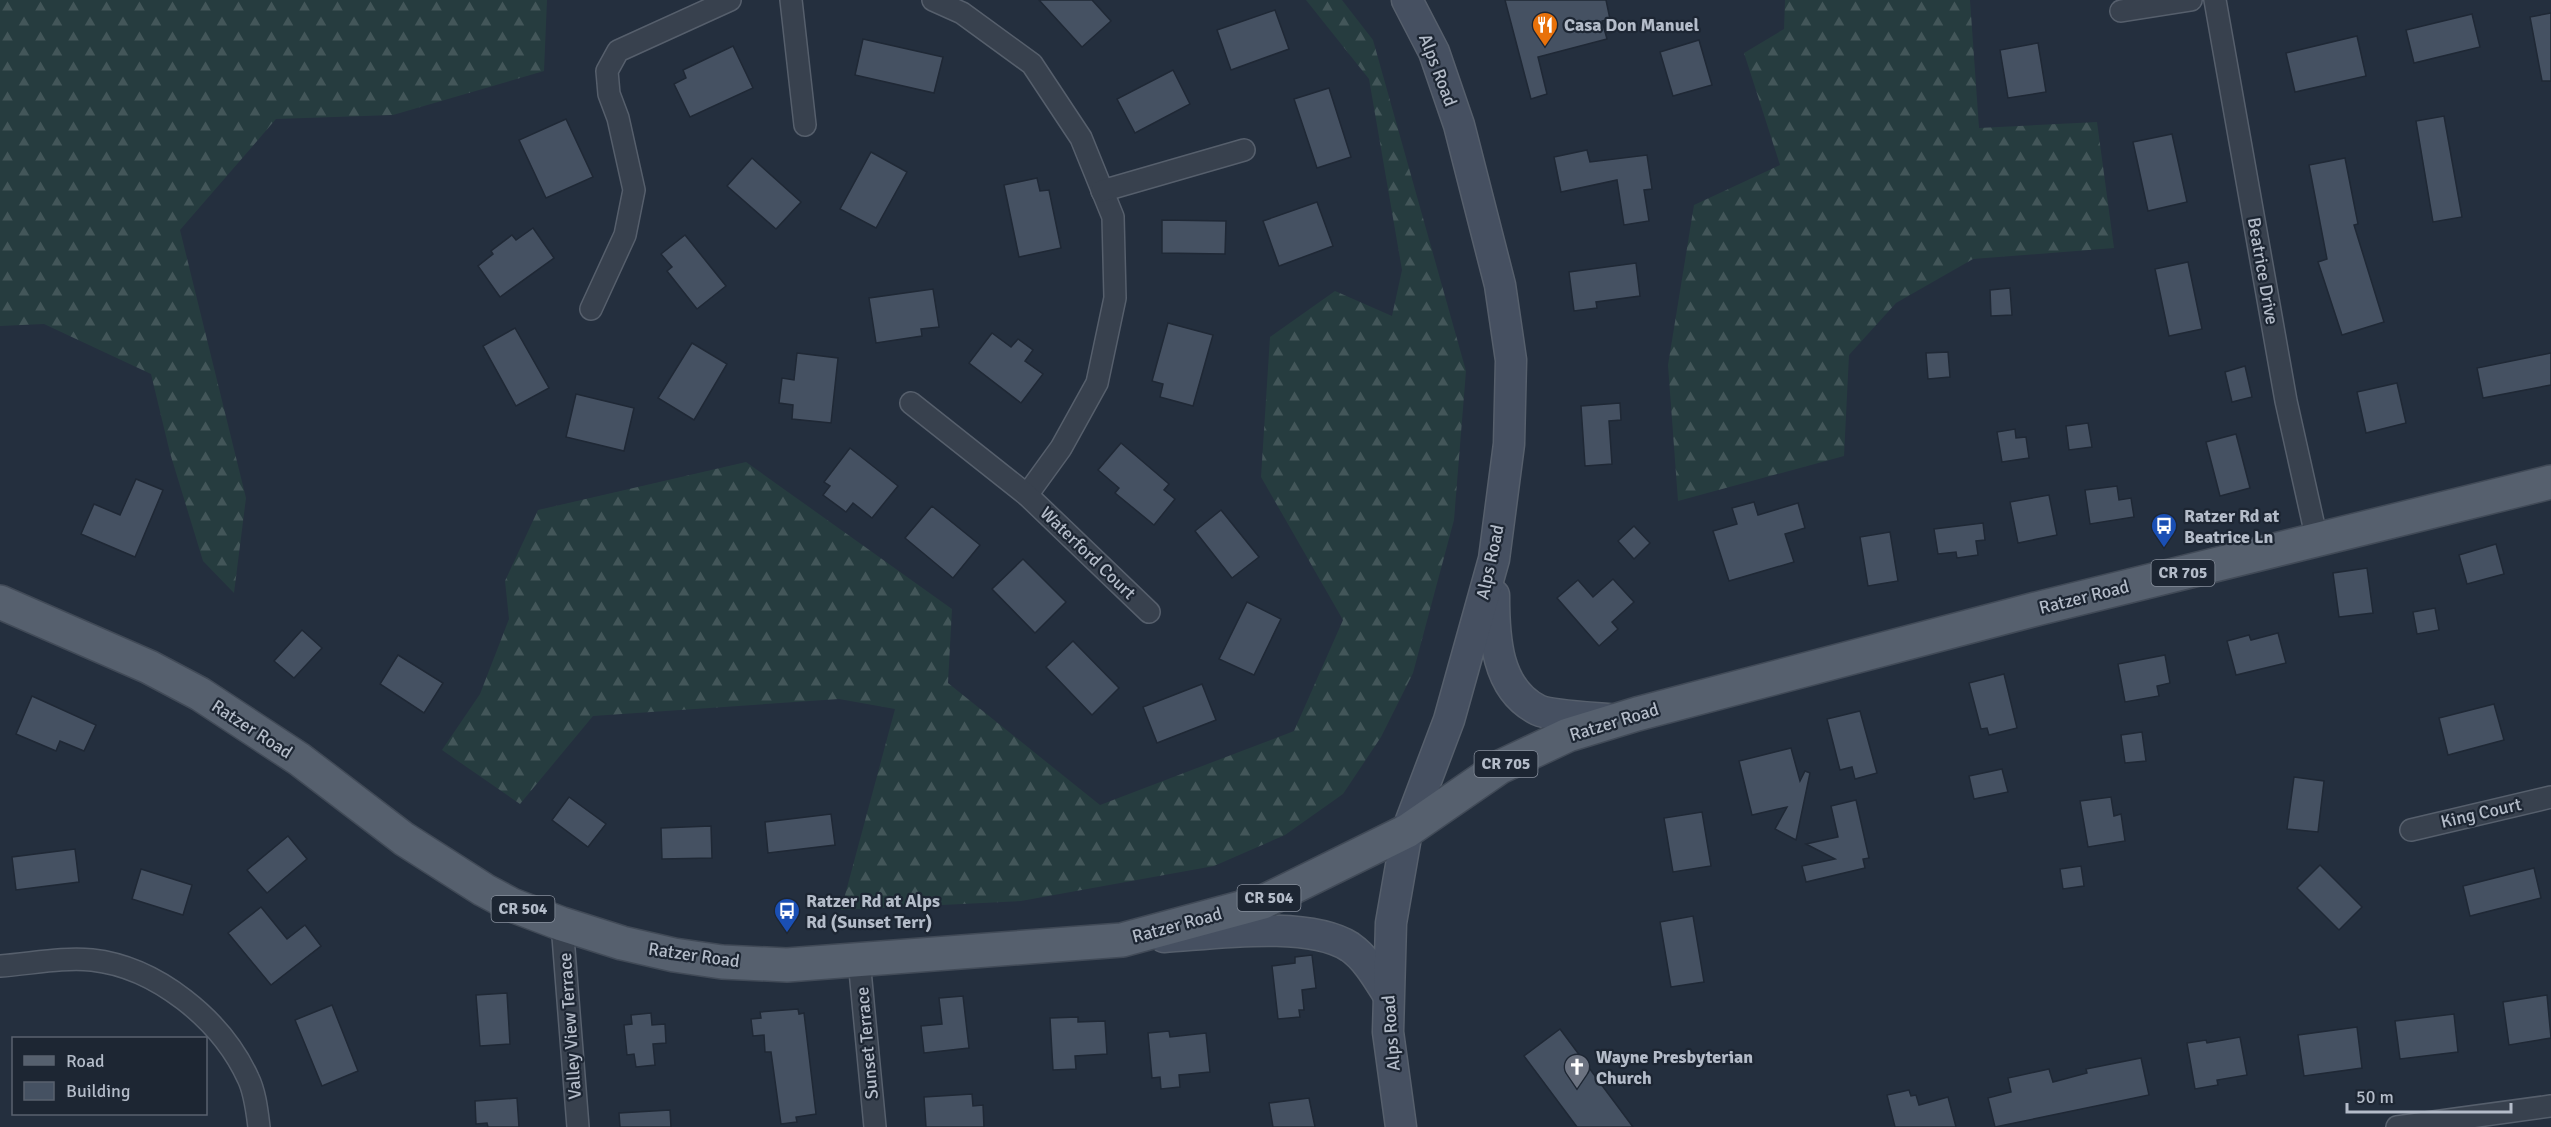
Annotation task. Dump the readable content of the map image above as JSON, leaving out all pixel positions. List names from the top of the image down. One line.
{"streets":{"main road":["Alps Road","CR 705","Ratzer Road","CR 504"],"street":["Beatrice Drive","Waterford Court","King Court","Valley View Terrace","Sunset Terrace"]},"crossings":[["Alps Road","Ratzer Road"],["Beatrice Drive","Ratzer Road"],["Ratzer Road","Valley View Terrace"],["Ratzer Road","Sunset Terrace"]],"places":{"restaurant":["Casa Don Manuel"],"bus stop":["Ratzer Rd at Beatrice Ln","Ratzer Rd at Alps Rd (Sunset Terr)"],"church":["Wayne Presbyterian Church"]},"legend":["Road","Building"],"scale_bar":"50 m"}
